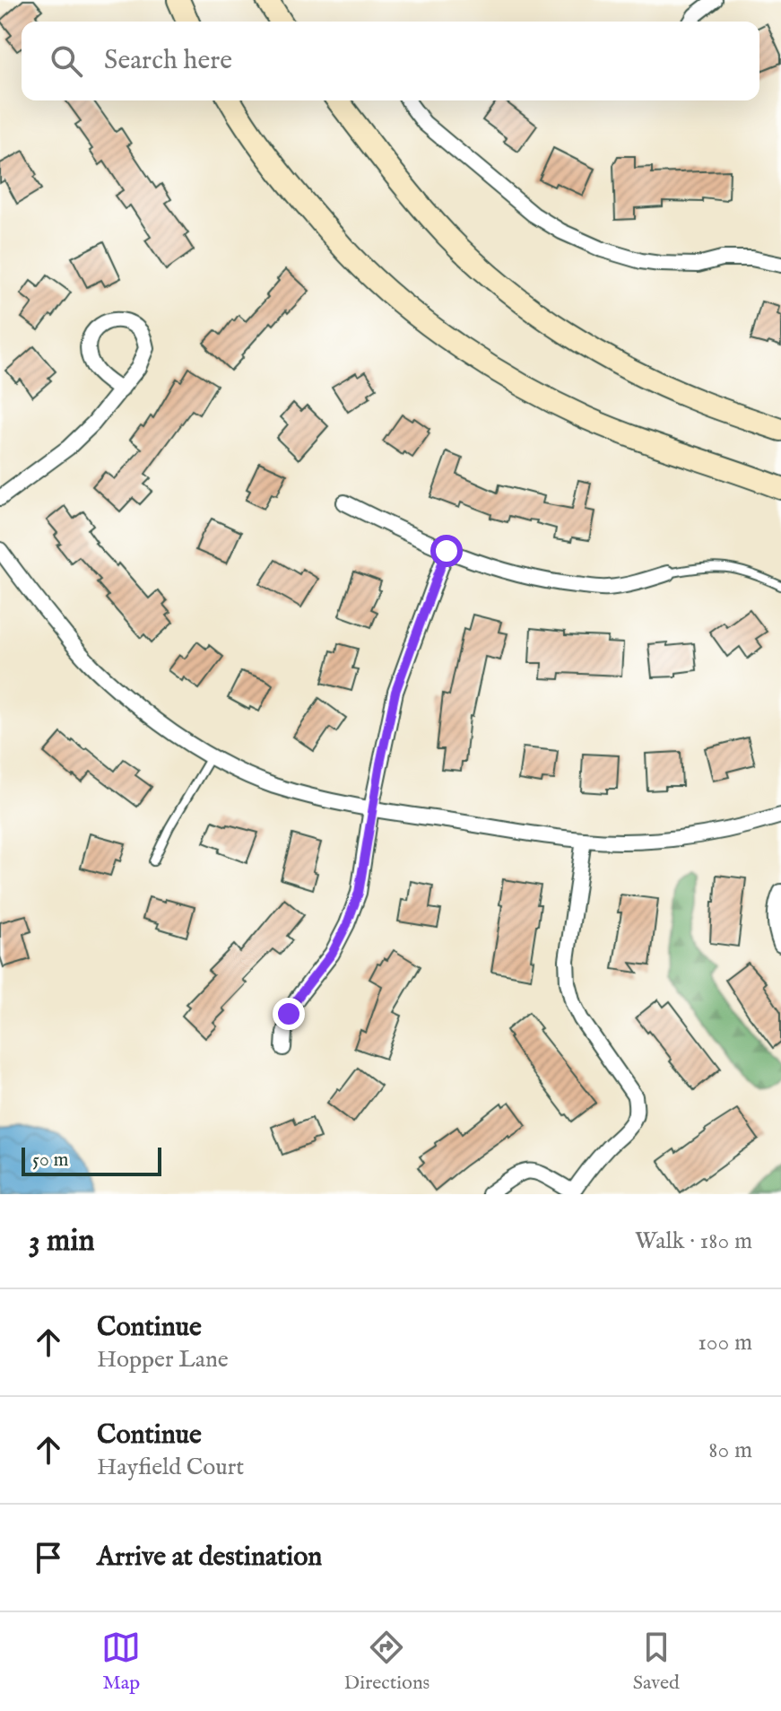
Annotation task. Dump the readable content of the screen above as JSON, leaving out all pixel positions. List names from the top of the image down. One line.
{"scale_bar":"50 m","page":{"search":"Search here","scale":"50 m","heading":["3 min","Walk · 180 m"],"list":[["Continue","Hopper Lane","100 m"],["Continue","Hayfield Court","80 m"],"Arrive at destination"],"nav":["Map","Directions","Saved"]}}
